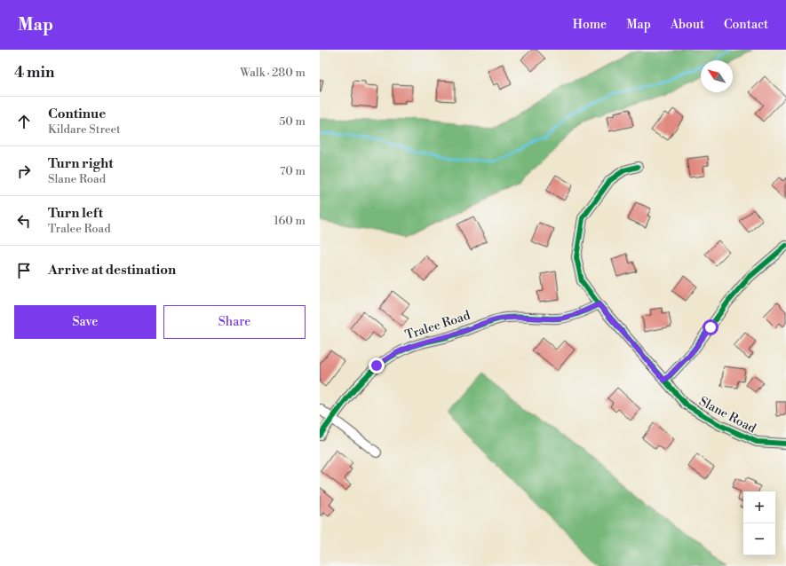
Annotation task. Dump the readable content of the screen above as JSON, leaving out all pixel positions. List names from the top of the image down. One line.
{"streets":{"street":["Tralee Road","Slane Road"]},"crossings":[["Tralee Road","Slane Road"]],"north":"top left","page":{"header":"Map","nav":["Home","Map","About","Contact"],"heading":["4 min","Walk · 280 m"],"list":[["Continue","Kildare Street","50 m"],["Turn right","Slane Road","70 m"],["Turn left","Tralee Road","160 m"],"Arrive at destination"],"buttons":["Save","Share"],"map_buttons":["+","−"]}}
